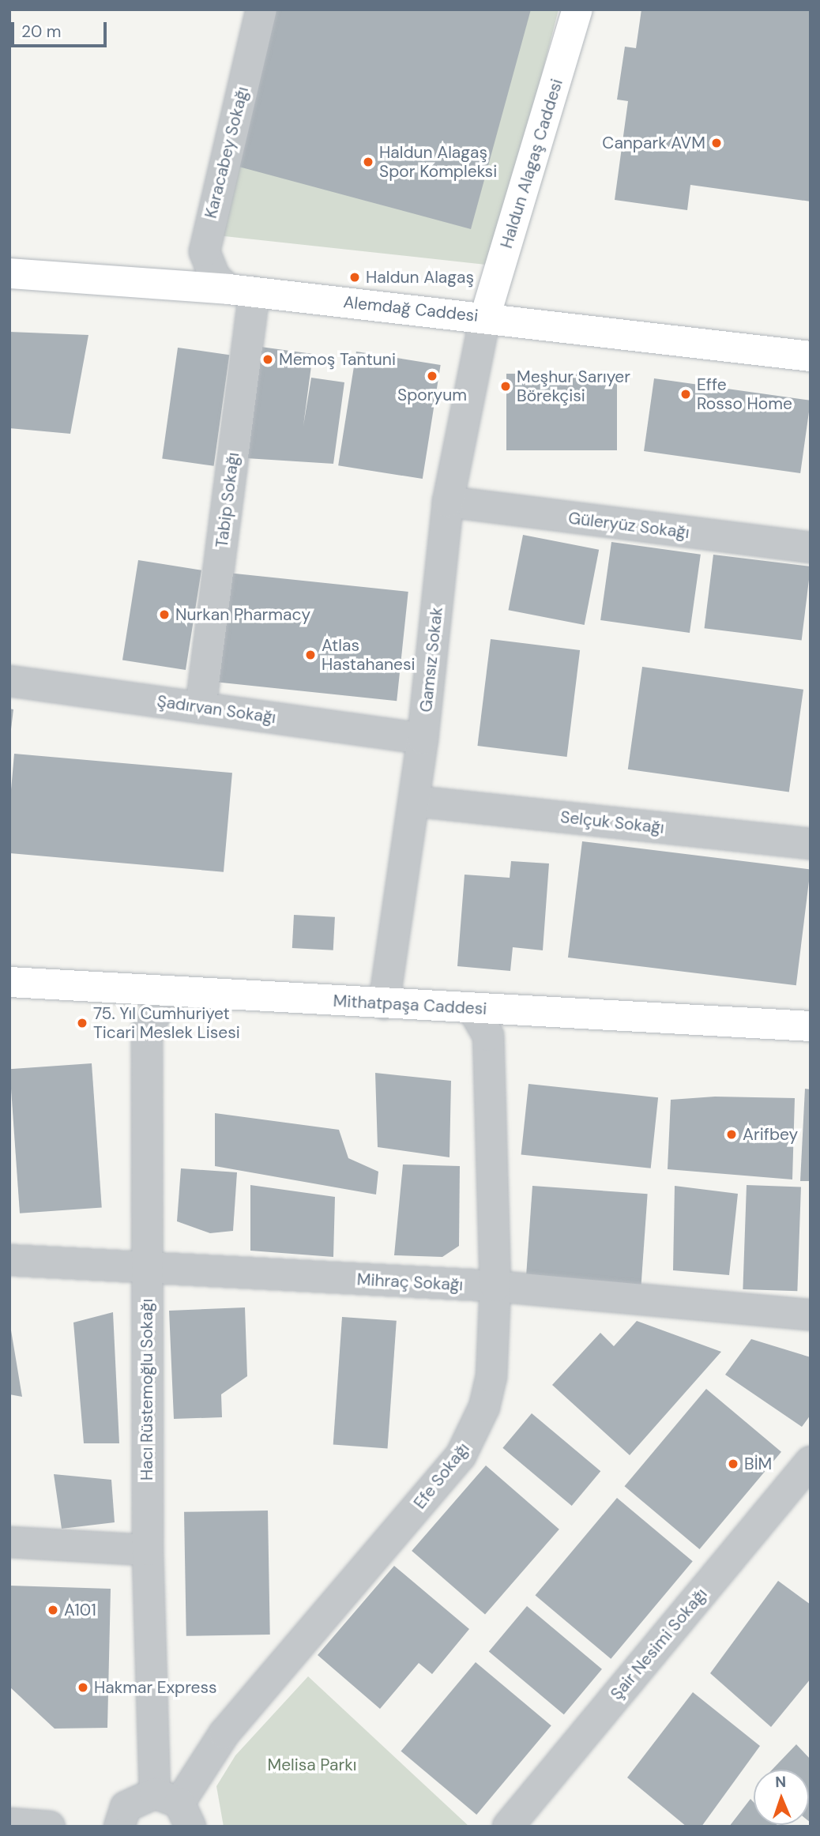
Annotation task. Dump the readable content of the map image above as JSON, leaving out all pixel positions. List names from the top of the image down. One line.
{"streets":{"main road":["Haldun Alagaş Caddesi","Alemdağ Caddesi","Mithatpaşa Caddesi"],"street":["Karacabey Sokağı","Tabip Sokağı","Güleryüz Sokağı","Gamsız Sokak","Şadırvan Sokağı","Selçuk Sokağı","Mihraç Sokağı","Hacı Rüstemoğlu Sokağı","Efe Sokağı","Şair Nesimi Sokağı"]},"crossings":[["Karacabey Sokağı","Alemdağ Caddesi"],["Karacabey Sokağı","Tabip Sokağı"],["Haldun Alagaş Caddesi","Alemdağ Caddesi"],["Haldun Alagaş Caddesi","Gamsız Sokak"],["Alemdağ Caddesi","Tabip Sokağı"],["Alemdağ Caddesi","Gamsız Sokak"],["Tabip Sokağı","Şadırvan Sokağı"],["Güleryüz Sokağı","Gamsız Sokak"],["Gamsız Sokak","Şadırvan Sokağı"],["Gamsız Sokak","Selçuk Sokağı"],["Gamsız Sokak","Mithatpaşa Caddesi"],["Mithatpaşa Caddesi","Hacı Rüstemoğlu Sokağı"],["Mithatpaşa Caddesi","Efe Sokağı"],["Mihraç Sokağı","Hacı Rüstemoğlu Sokağı"],["Mihraç Sokağı","Efe Sokağı"],["Hacı Rüstemoğlu Sokağı","Efe Sokağı"]],"parks":["Melisa Parkı"],"places":["Canpark AVM","Haldun Alagaş Spor Kompleksi","Haldun Alagaş","Memoş Tantuni","Sporyum","Meşhur Sarıyer Börekçisi","Effe Rosso Home","Nurkan Pharmacy","Atlas Hastahanesi","75. Yıl Cumhuriyet Ticari Meslek Lisesi","Arifbey","BİM","A101","Hakmar Express"],"scale_bar":"20 m","north":"top"}
